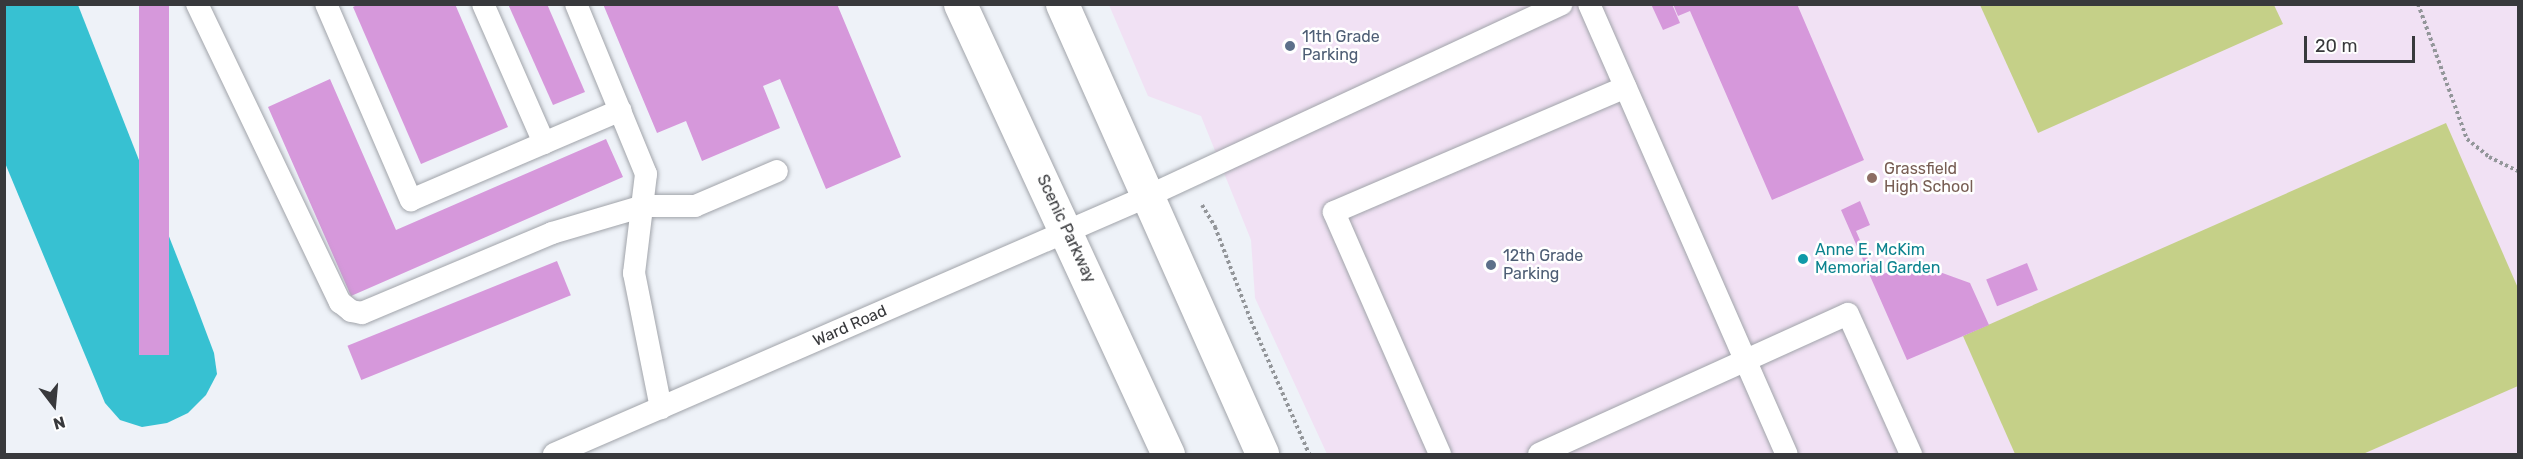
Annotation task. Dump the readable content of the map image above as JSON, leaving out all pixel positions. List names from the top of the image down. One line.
{"streets":{"street":["Scenic Parkway"],"lane":["Ward Road"]},"crossings":[["Scenic Parkway","Ward Road"]],"places":["11th Grade Parking","Grassfield High School","Anne E. McKim Memorial Garden","12th Grade Parking"],"scale_bar":"20 m","north":"bottom"}
